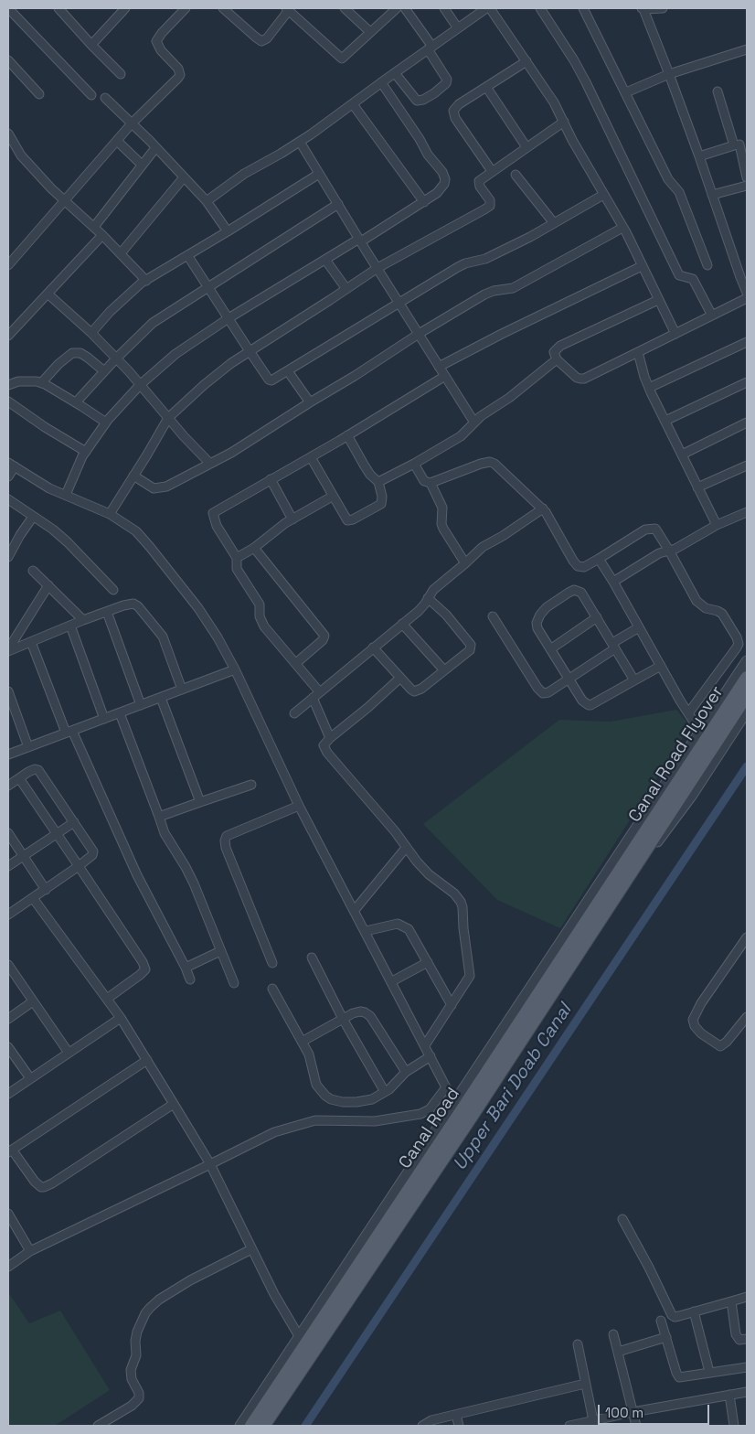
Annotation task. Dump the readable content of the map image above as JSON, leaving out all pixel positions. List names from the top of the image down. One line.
{"streets":{"main road":["Canal Road Flyover","Canal Road"]},"crossings":[["Canal Road Flyover","Canal Road"]],"water":["Upper Bari Doab Canal"],"scale_bar":"100 m"}
